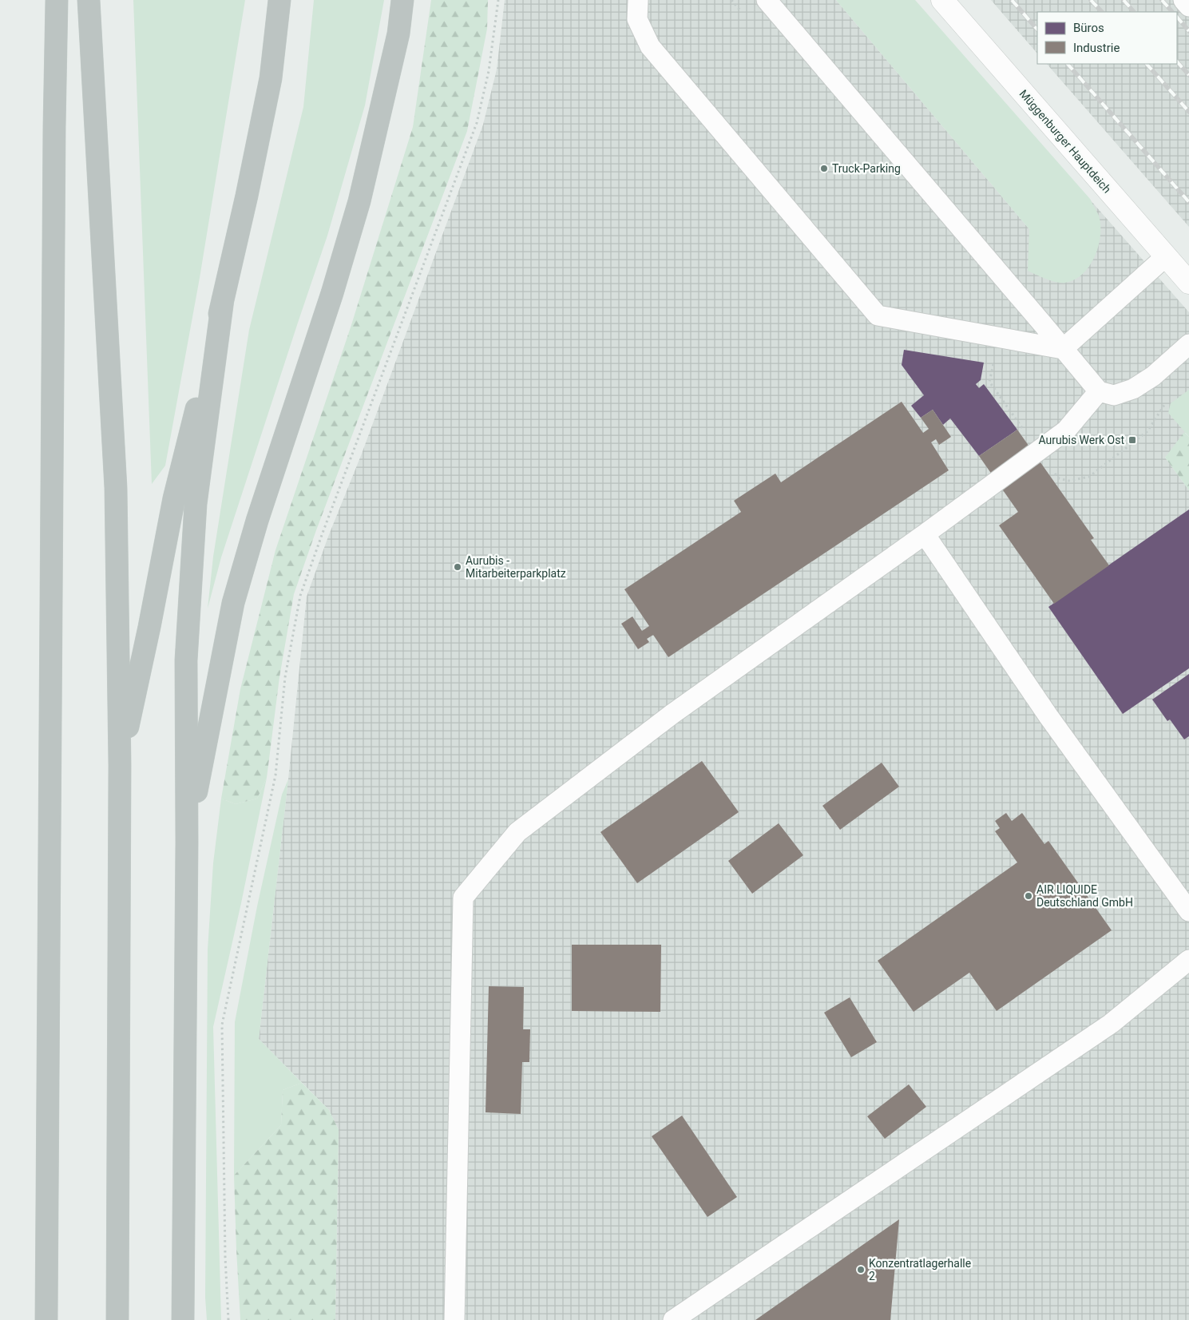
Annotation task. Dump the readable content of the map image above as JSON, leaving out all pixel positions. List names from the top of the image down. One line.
{"streets":{"street":["Müggenburger Hauptdeich"]},"places":{"other":["Truck-Parking","Aurubis - Mitarbeiterparkplatz","AIR LIQUIDE Deutschland GmbH","Konzentratlagerhalle 2"],"transit":["Aurubis Werk Ost"]},"legend":["Büros","Industrie"]}
